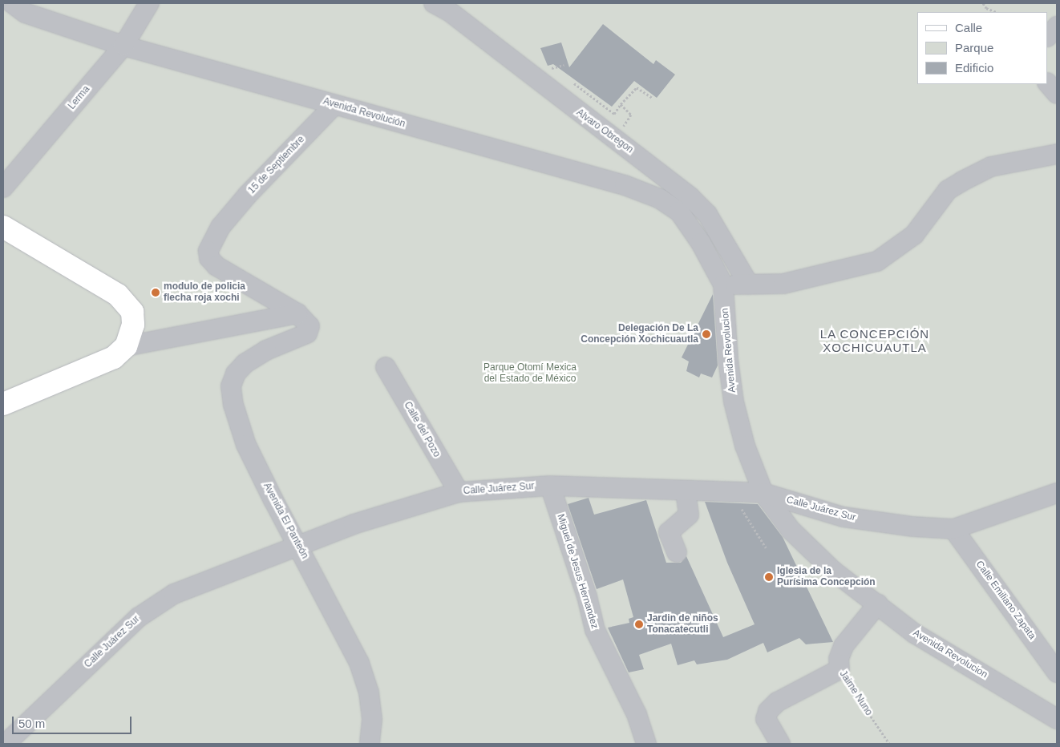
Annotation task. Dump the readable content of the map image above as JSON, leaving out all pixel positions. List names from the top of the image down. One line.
{"streets":{"street":["Lerma","Avenida Revolución","Alvaro Obregon","15 de Septiembre","Avenida Revolucion","Calle del Pozo","Calle Juárez Sur","Avenida El Panteón","Miguel de Jesus Hernandez","Calle Emiliano Zapata","Jaime Nuno"]},"crossings":[["Lerma","Avenida Revolución"],["Avenida Revolución","15 de Septiembre"],["Avenida Revolución","Avenida Revolucion"],["15 de Septiembre","Avenida El Panteón"],["Avenida Revolucion","Calle Juárez Sur"],["Avenida Revolucion","Jaime Nuno"],["Calle del Pozo","Calle Juárez Sur"],["Calle Juárez Sur","Avenida El Panteón"],["Calle Juárez Sur","Miguel de Jesus Hernandez"],["Calle Juárez Sur","Calle Emiliano Zapata"]],"districts":["LA CONCEPCIÓN XOCHICUAUTLA"],"parks":["Parque Otomí Mexica del Estado de México"],"places":["modulo de policia flecha roja xochi","Delegación De La Concepción Xochicuautla","Iglesia de la Purísima Concepción","Jardin de niños Tonacatecutli"],"legend":["Calle","Parque","Edificio"],"scale_bar":"50 m"}
